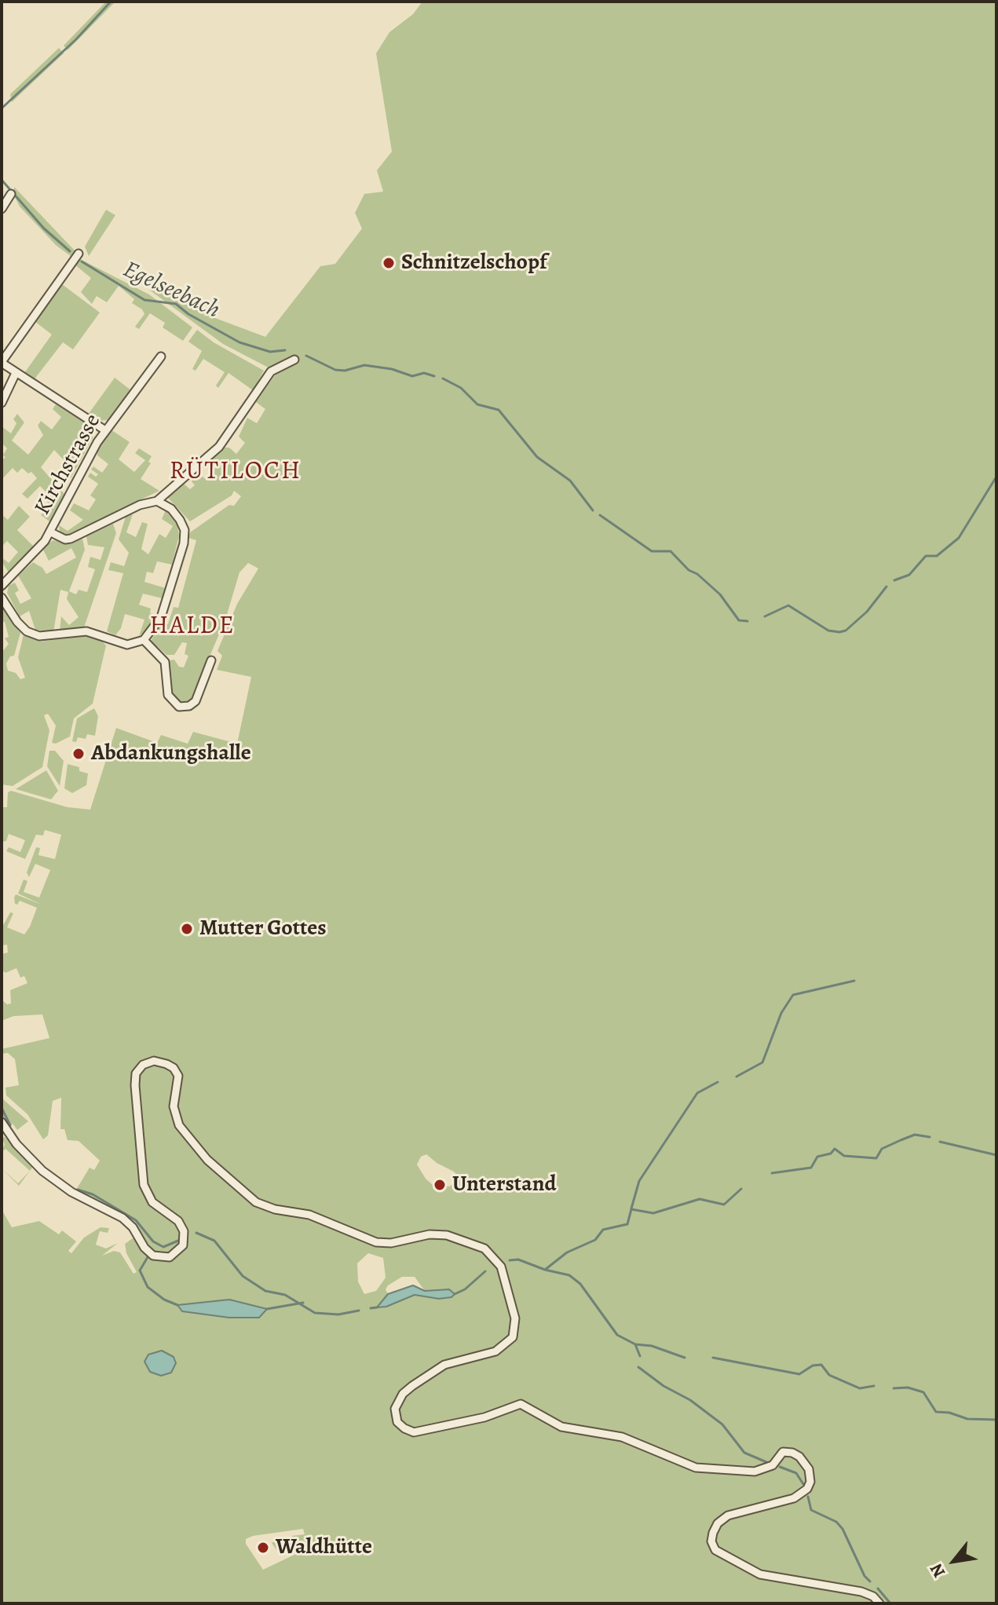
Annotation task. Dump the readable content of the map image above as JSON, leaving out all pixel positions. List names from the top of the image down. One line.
{"streets":{"street":["Kirchstrasse"]},"districts":["RÜTILOCH","HALDE"],"water":["Egelseebach"],"places":["Schnitzelschopf","Abdankungshalle","Mutter Gottes","Unterstand","Waldhütte"],"north":"bottom left"}
